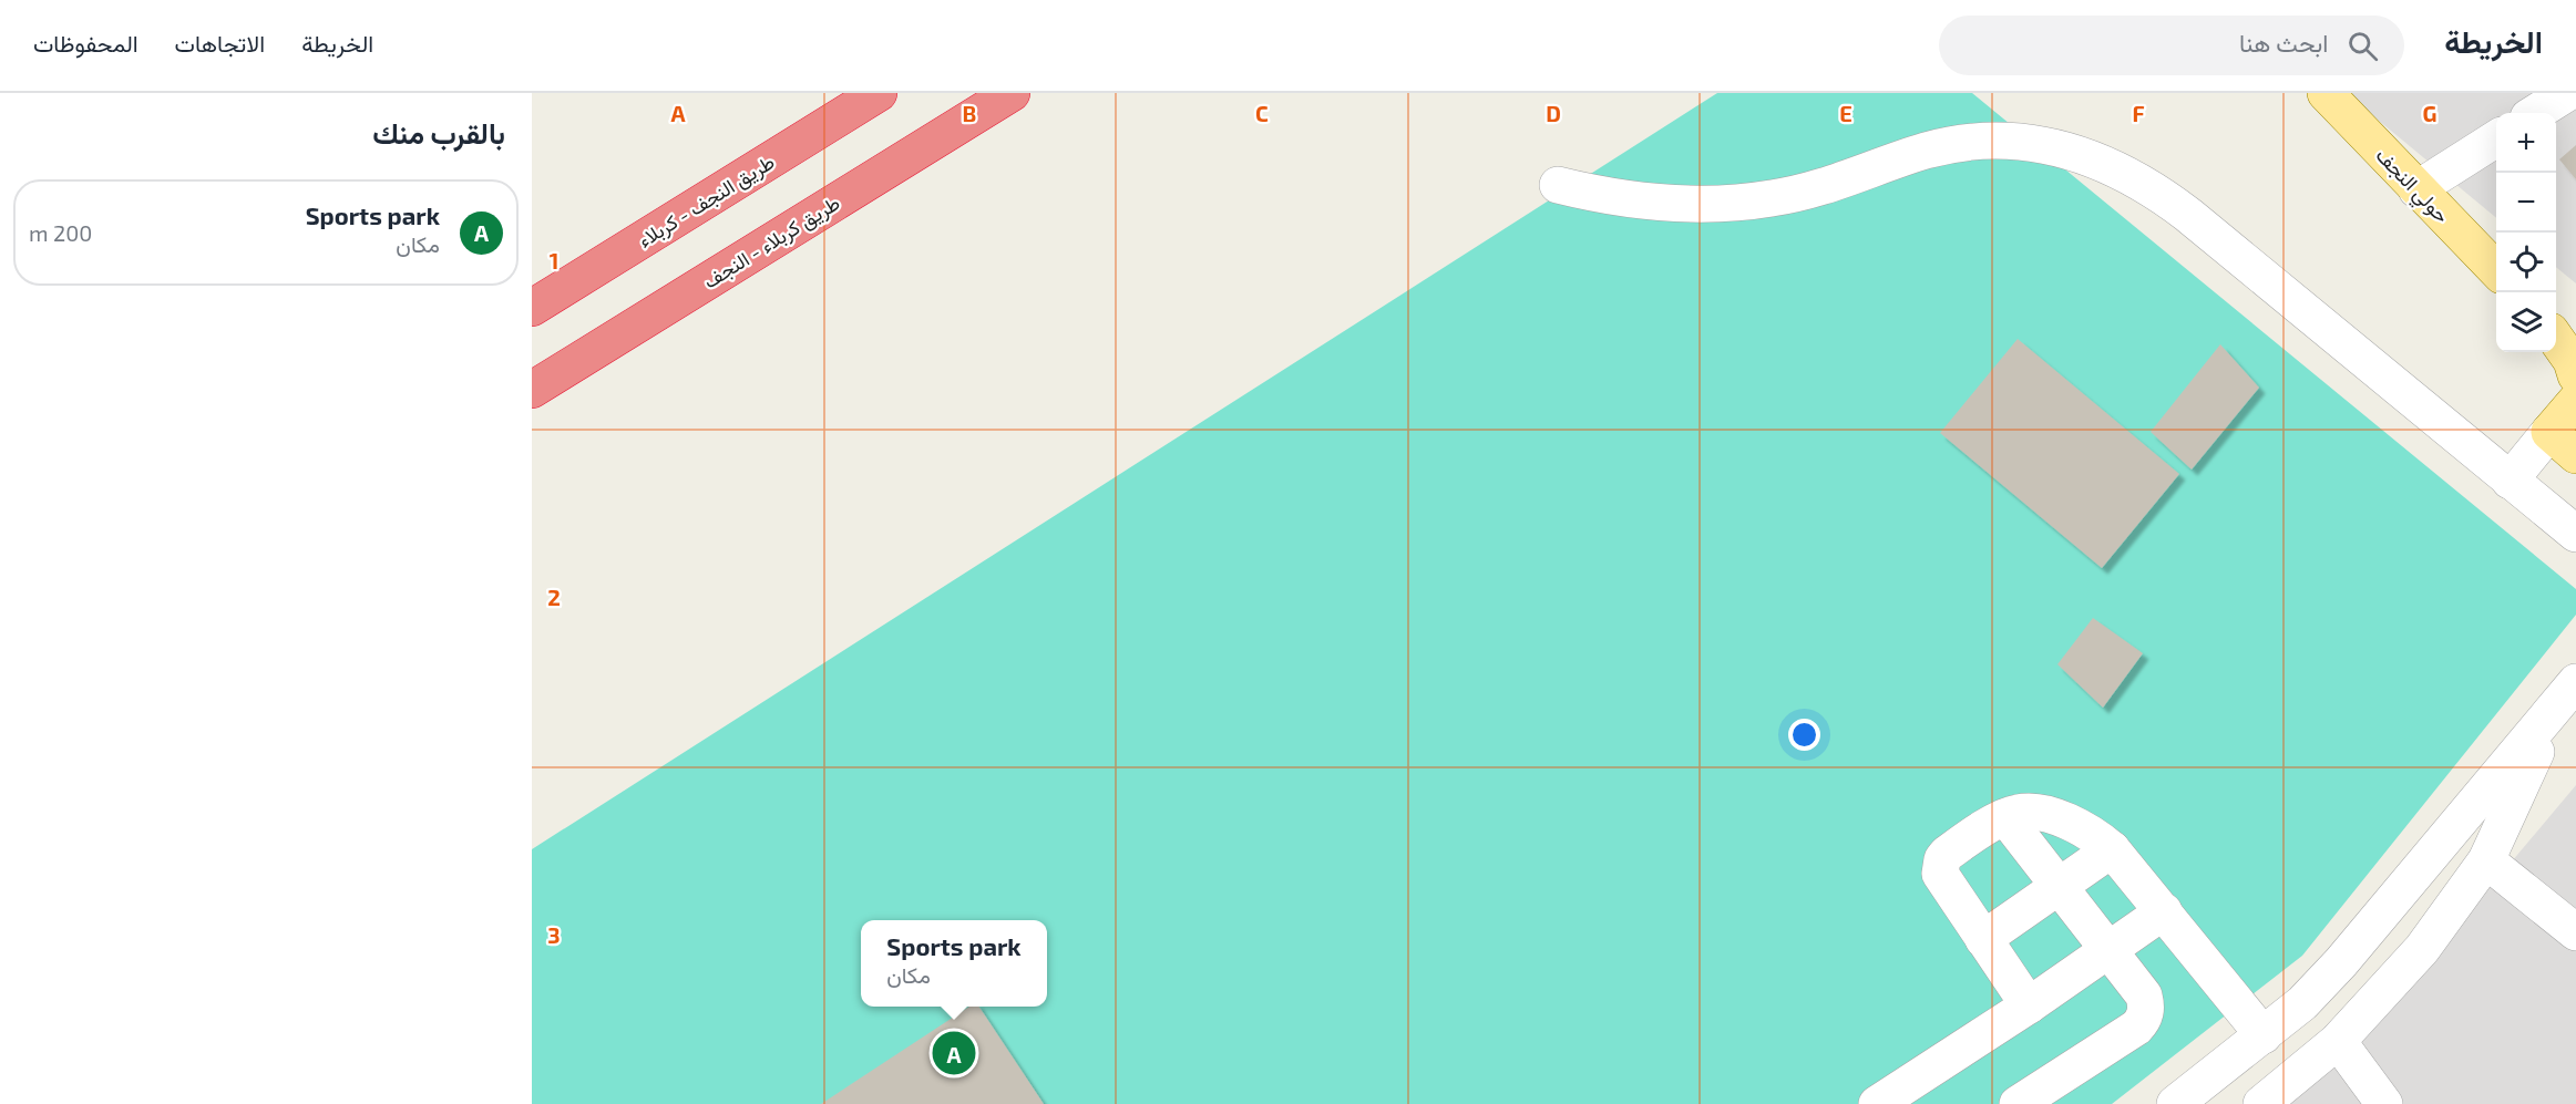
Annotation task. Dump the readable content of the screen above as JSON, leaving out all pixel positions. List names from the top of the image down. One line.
{"streets":{"highway":["طريق النجف - کربلاء","طريق کربلاء - النجف"],"main road":["حولي النجف"]},"page":{"header":"الخريطة","search":"ابحث هنا","nav":["الخريطة","الاتجاهات","المحفوظات"],"heading":"بالقرب منك","map_buttons":["+","−"],"list":[{"mark":"A","name":"Sports park","note":"مكان","value":"200 m"}],"popup":["Sports park","مكان"],"pins":"A"},"grid":{"columns":["A","B","C","D","E","F","G"],"rows":["1","2","3"]}}
